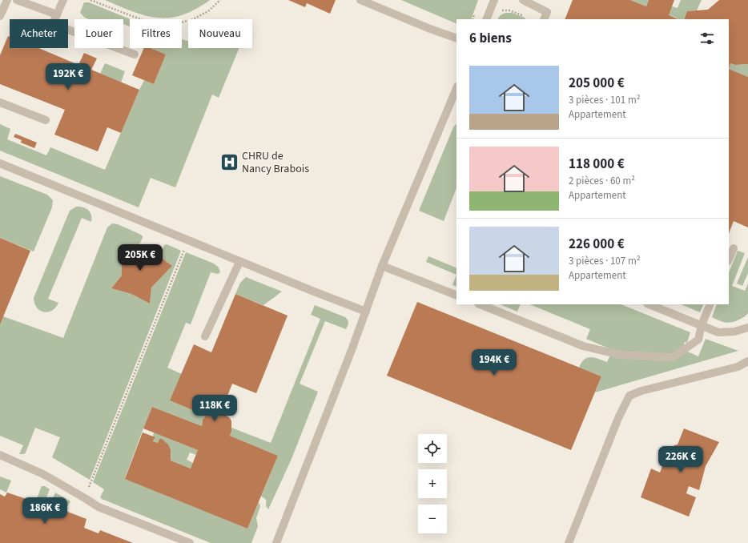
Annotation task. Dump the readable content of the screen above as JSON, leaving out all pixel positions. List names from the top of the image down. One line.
{"places":{"hospital":["CHRU de Nancy Brabois"]},"page":{"chip":["Acheter","Louer","Filtres","Nouveau"],"heading":"6 biens","list":[{"name":"205 000 €","note":"3 pièces · 101 m² · Appartement"},{"name":"118 000 €","note":"2 pièces · 60 m² · Appartement"},{"name":"226 000 €","note":"3 pièces · 107 m² · Appartement"}],"price":["192K €","205K €","194K €","118K €","226K €","186K €"],"map_buttons":["+","−"]}}
